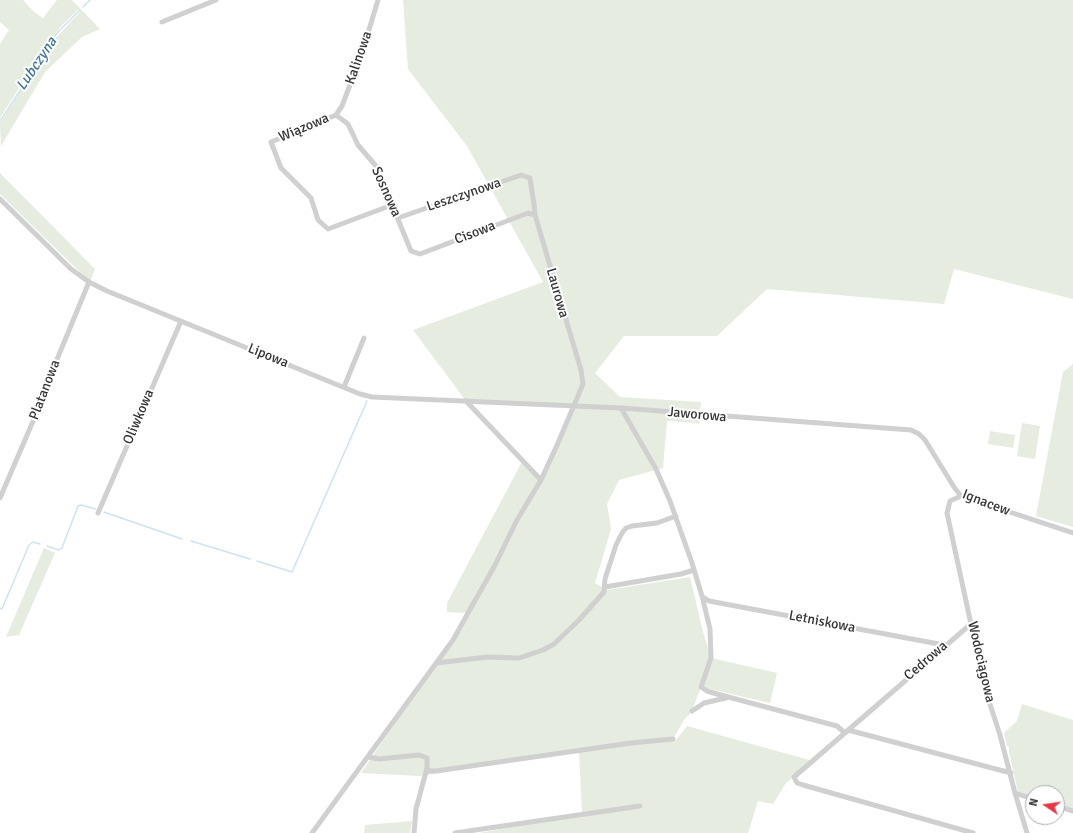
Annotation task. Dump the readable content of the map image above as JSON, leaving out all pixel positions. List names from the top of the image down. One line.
{"streets":{"street":["Kalinowa","Wiązowa","Sosnowa","Leszczynowa","Cisowa","Laurowa","Lipowa","Platanowa","Jaworowa","Oliwkowa","Ignacew","Letniskowa","Cedrowa","Wodociągowa"]},"crossings":[["Kalinowa","Wiązowa"],["Kalinowa","Sosnowa"],["Wiązowa","Sosnowa"],["Sosnowa","Leszczynowa"],["Sosnowa","Cisowa"],["Leszczynowa","Laurowa"],["Cisowa","Laurowa"],["Laurowa","Jaworowa"],["Lipowa","Platanowa"],["Lipowa","Jaworowa"],["Lipowa","Oliwkowa"],["Jaworowa","Ignacew"],["Ignacew","Wodociągowa"],["Letniskowa","Cedrowa"],["Cedrowa","Wodociągowa"]],"water":["Lubczyna"],"north":"left"}
